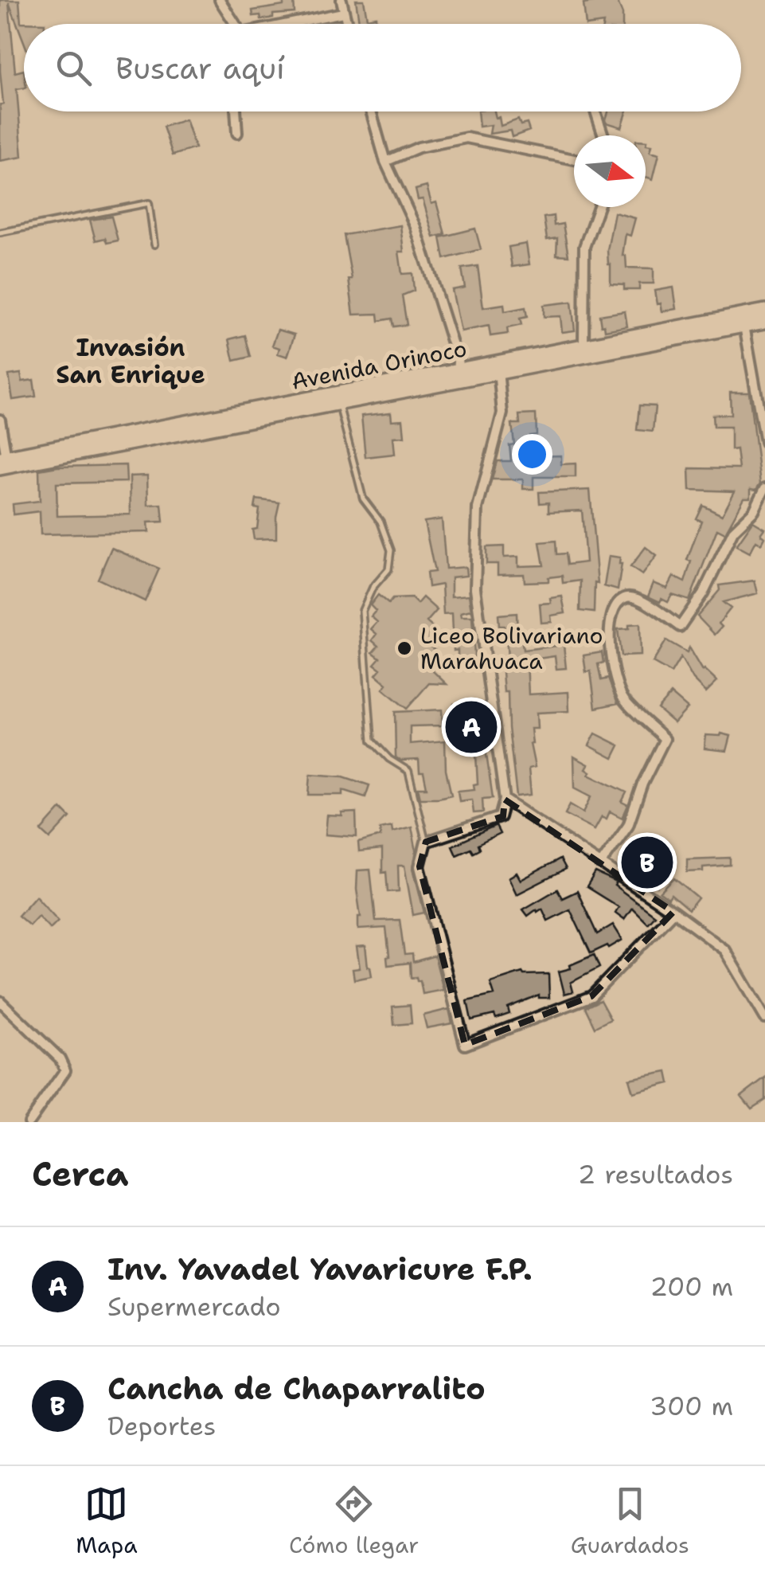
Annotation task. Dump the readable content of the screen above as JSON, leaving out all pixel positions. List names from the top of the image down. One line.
{"streets":{"street":["Avenida Orinoco"]},"districts":["Invasión San Enrique"],"places":["Liceo Bolivariano Marahuaca"],"north":"right","page":{"search":"Buscar aquí","pins":["A","B"],"heading":["Cerca","2 resultados"],"list":[{"mark":"A","name":"Inv. Yavadel Yavaricure F.P.","note":"Supermercado","value":"200 m"},{"mark":"B","name":"Cancha de Chaparralito","note":"Deportes","value":"300 m"}],"nav":["Mapa","Cómo llegar","Guardados"]}}
